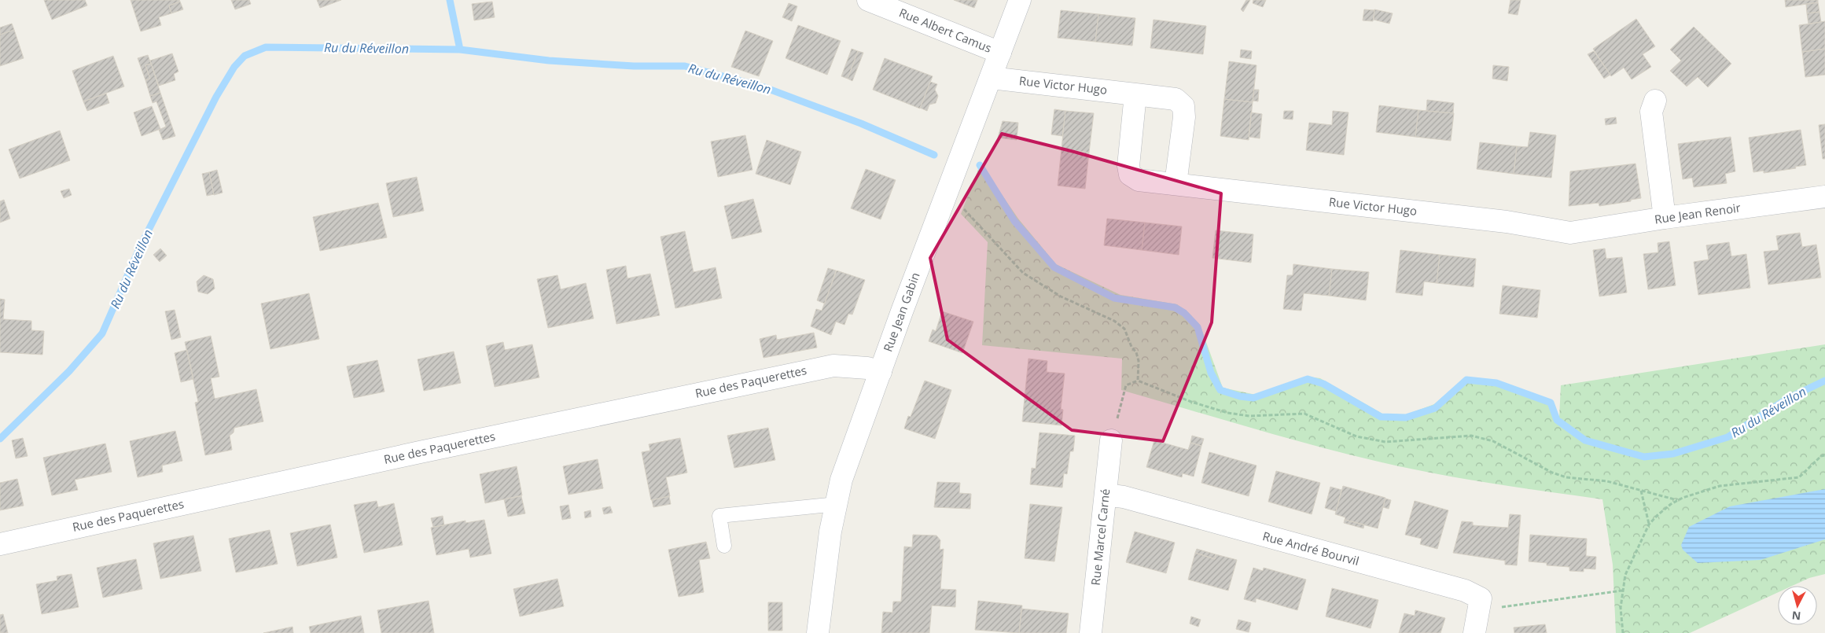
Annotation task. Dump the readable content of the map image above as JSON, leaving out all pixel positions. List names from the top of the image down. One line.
{"streets":{"street":["Rue Albert Camus","Rue Victor Hugo","Rue Jean Renoir","Rue Jean Gabin","Rue des Paquerettes","Rue Marcel Carné","Rue André Bourvil"]},"crossings":[["Rue Albert Camus","Rue Jean Gabin"],["Rue Victor Hugo","Rue Jean Renoir"],["Rue Victor Hugo","Rue Jean Gabin"],["Rue Jean Gabin","Rue des Paquerettes"],["Rue Marcel Carné","Rue André Bourvil"]],"water":["Ru du Réveillon"],"north":"bottom"}
